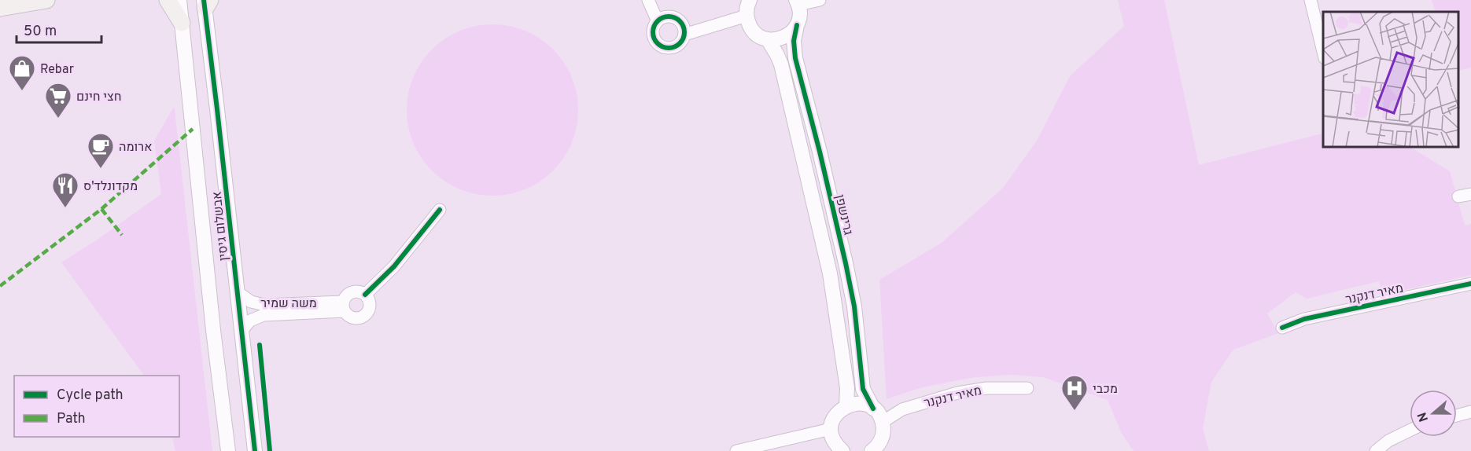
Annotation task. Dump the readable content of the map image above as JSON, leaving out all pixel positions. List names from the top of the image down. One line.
{"streets":{"street":["גרינשפן","אבשלום גיסין","מאיר דנקנר","משה שמיר"]},"crossings":[["גרינשפן","מאיר דנקנר"],["אבשלום גיסין","משה שמיר"]],"places":{"shop":["Rebar"],"supermarket":["חצי חינם"],"cafe":["ארומה"],"restaurant":["מקדונלד'ס"],"hospital":["מכבי"]},"legend":["Cycle path","Path"],"scale_bar":"50 m","north":"left"}
